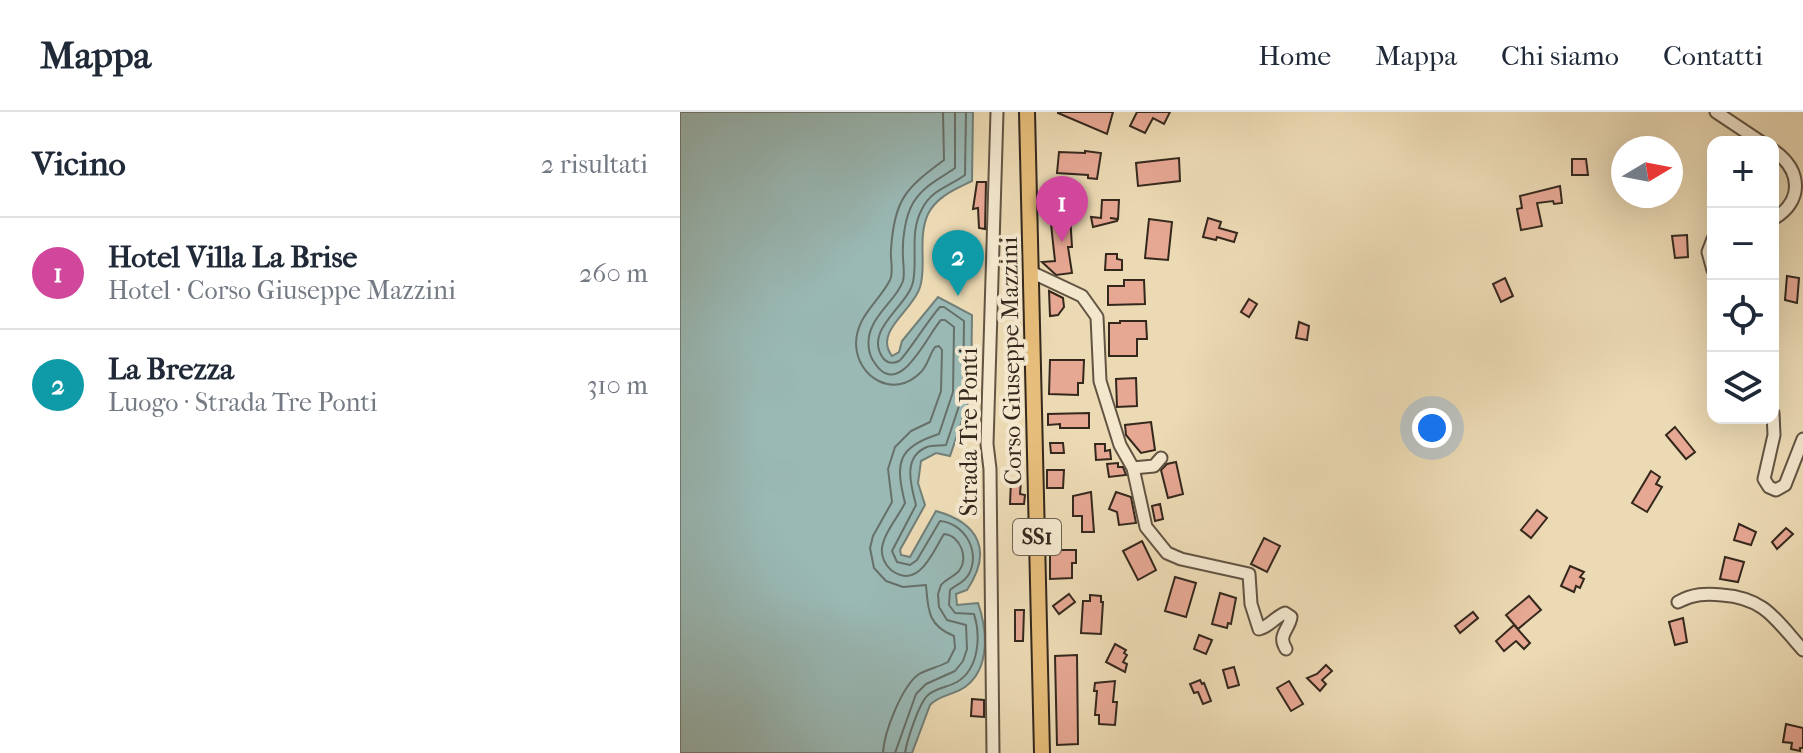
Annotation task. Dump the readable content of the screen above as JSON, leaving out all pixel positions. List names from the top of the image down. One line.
{"streets":{"main road":["Corso Giuseppe Mazzini","SS1"],"street":["Strada Tre Ponti"]},"north":"right","page":{"header":"Mappa","nav":["Home","Mappa","Chi siamo","Contatti"],"heading":["Vicino","2 risultati"],"map_buttons":["+","−"],"pins":["1","2"],"list":[{"mark":"1","name":"Hotel Villa La Brise","note":"Hotel · Corso Giuseppe Mazzini","value":"260 m"},{"mark":"2","name":"La Brezza","note":"Luogo · Strada Tre Ponti","value":"310 m"}]}}
